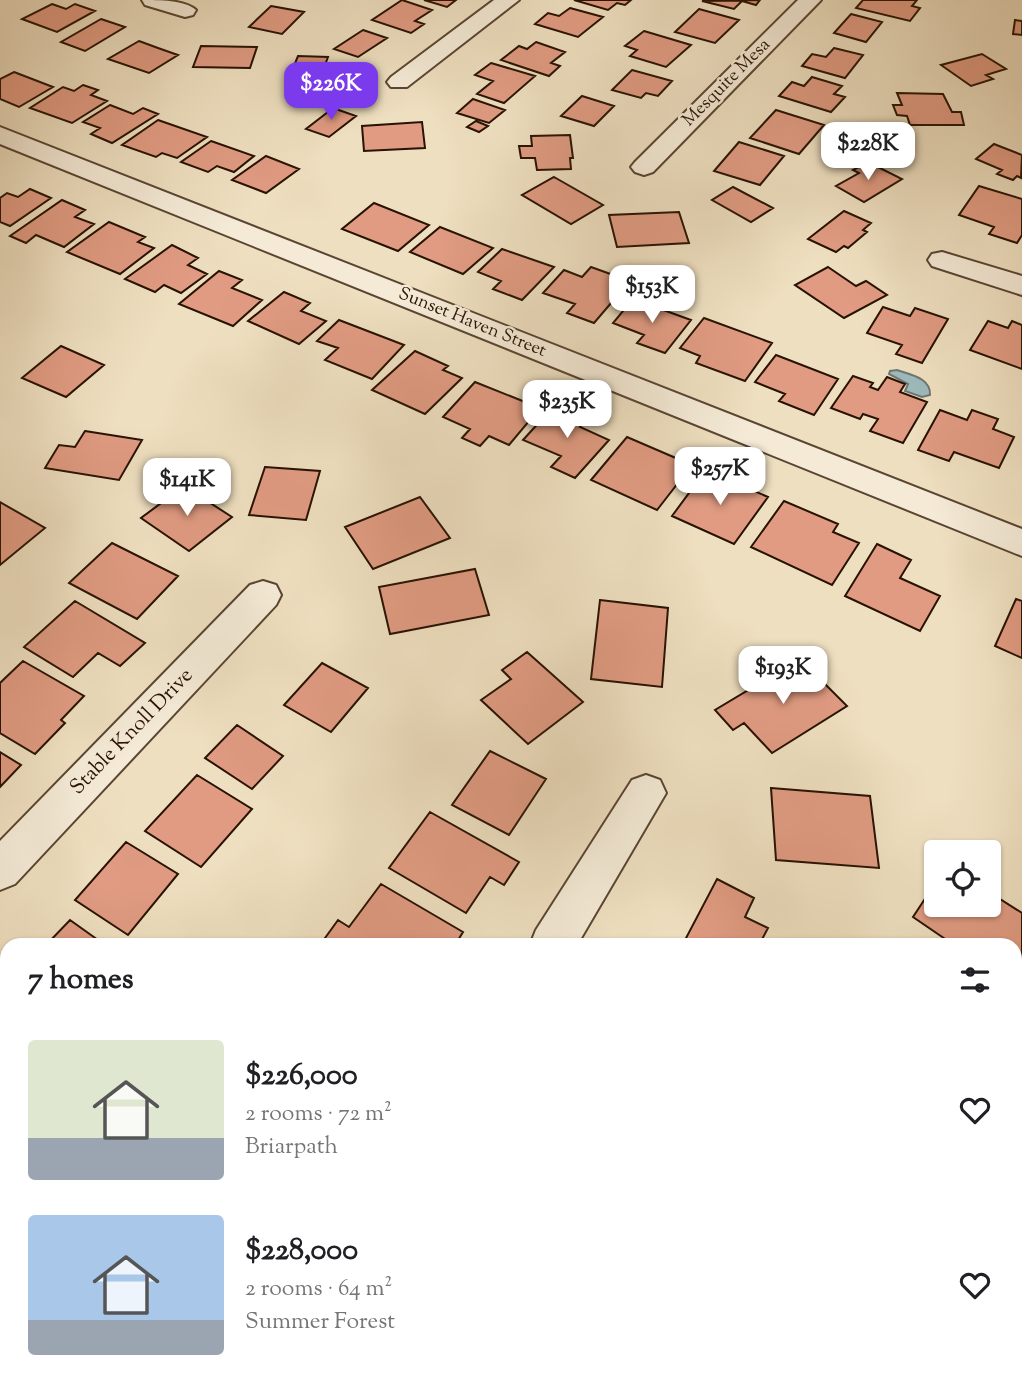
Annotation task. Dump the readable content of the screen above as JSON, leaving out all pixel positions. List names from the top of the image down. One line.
{"streets":{"street":["Mesquite Mesa","Sunset Haven Street","Stable Knoll Drive"]},"page":{"price":["$226K","$228K","$153K","$235K","$257K","$141K","$193K"],"heading":"7 homes","list":[{"name":"$226,000","note":"2 rooms · 72 m² · Briarpath"},{"name":"$228,000","note":"2 rooms · 64 m² · Summer Forest"}]}}
